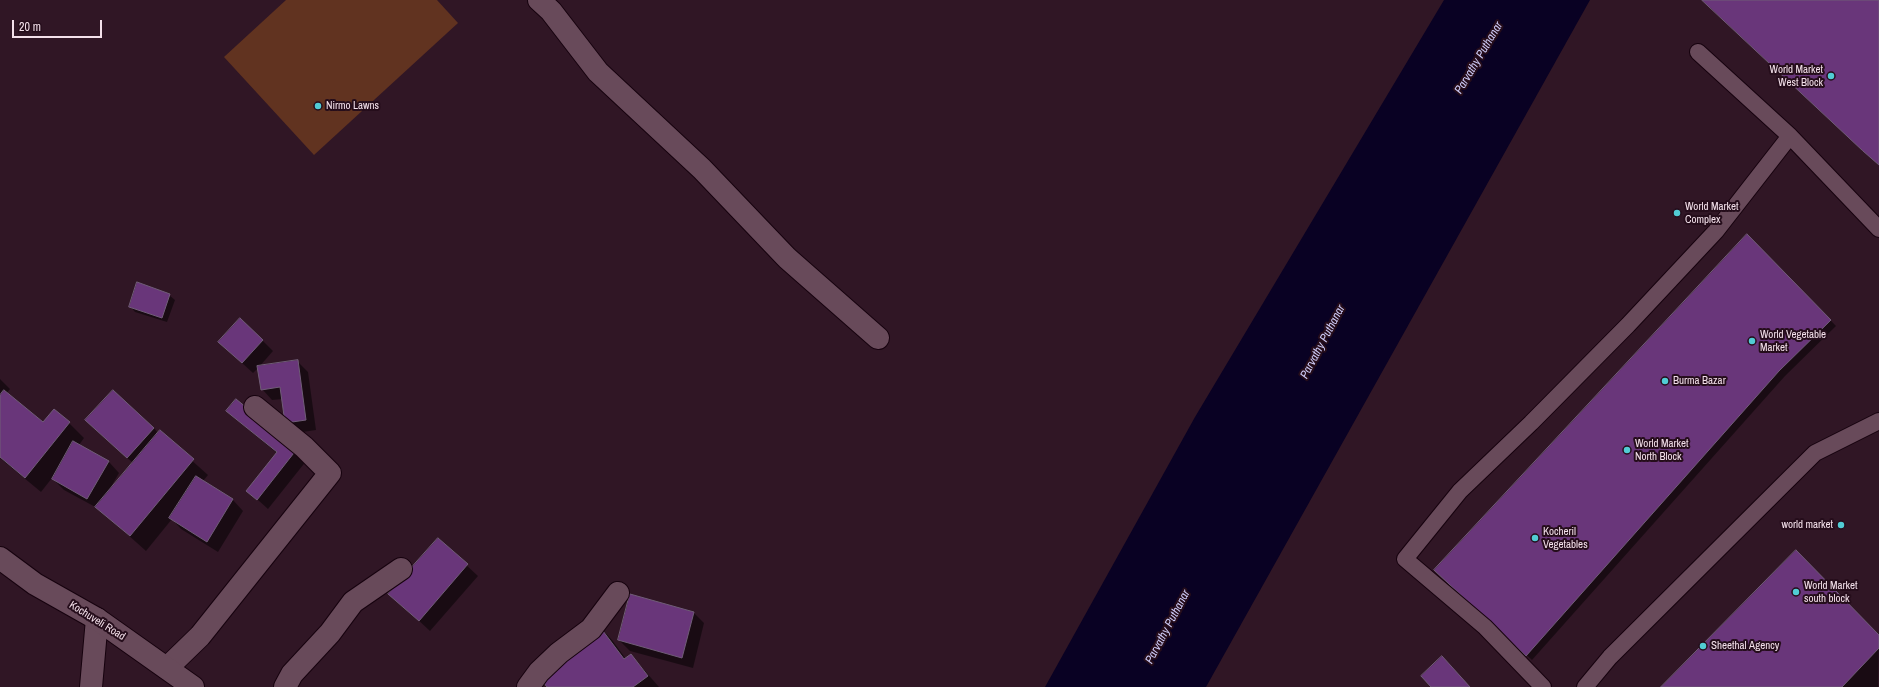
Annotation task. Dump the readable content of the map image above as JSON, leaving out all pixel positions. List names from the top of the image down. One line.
{"streets":{"street":["Kochuveli Road"]},"water":["Parvathy Puthanar"],"places":["World Market West Block","Nirmo Lawns","World Market Complex","World Vegetable Market","Burma Bazar","World Market North Block","world market","Kocheril Vegetables","World Market south block","Sheethal Agency"],"scale_bar":"20 m"}
